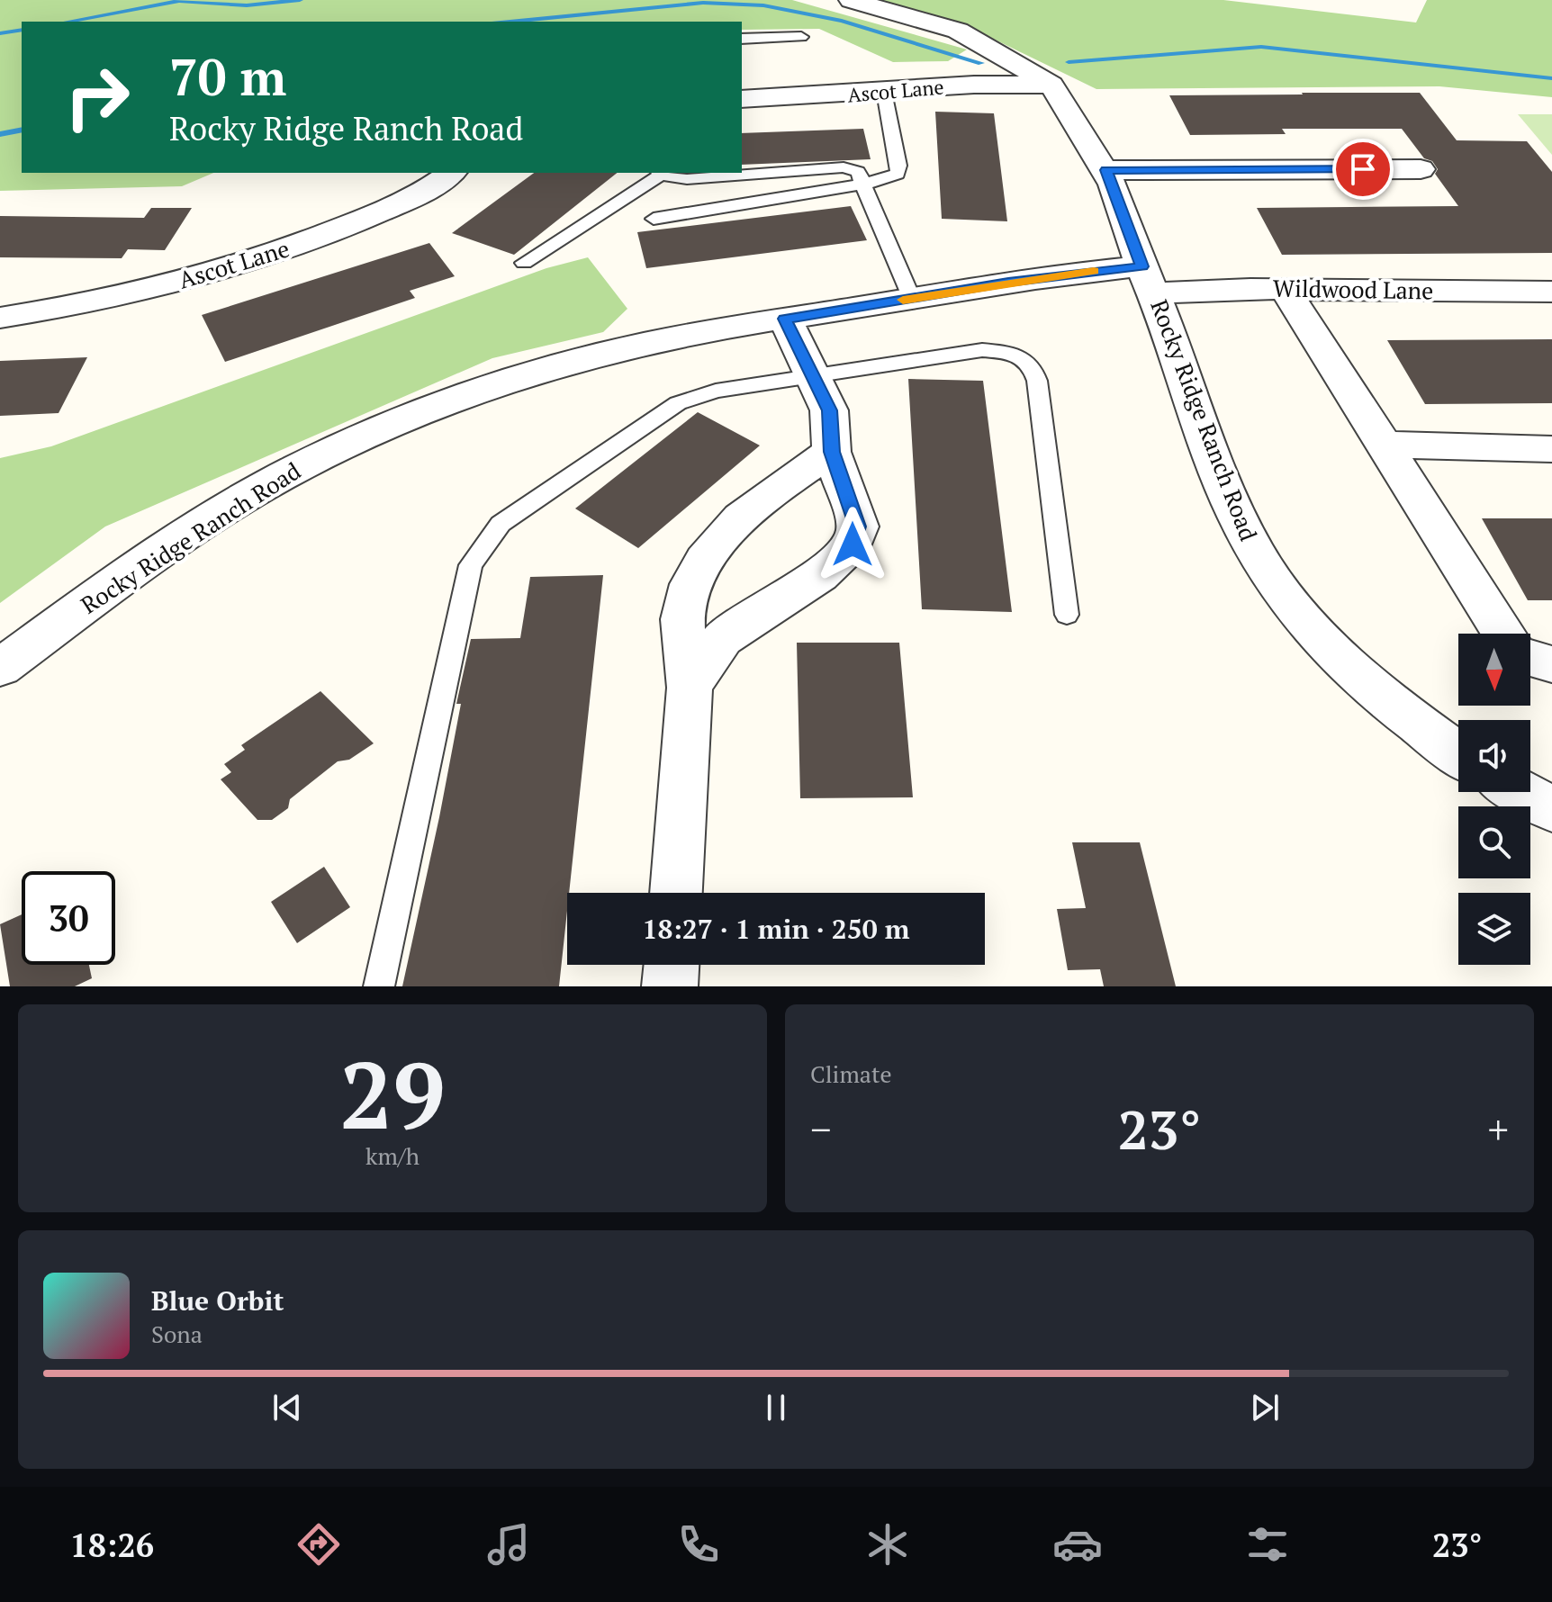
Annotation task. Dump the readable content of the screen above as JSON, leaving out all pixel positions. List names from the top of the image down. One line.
{"streets":{"street":["Ascot Lane","Wildwood Lane","Rocky Ridge Ranch Road"]},"crossings":[["Wildwood Lane","Rocky Ridge Ranch Road"]],"north":"bottom","page":{"turn":["70 m","Rocky Ridge Ranch Road"],"limit":"30","trip":"18:27 · 1 min · 250 m","tile":[["29","km/h"],"Climate"],"heat":["−","23°","+"],"song":["Blue Orbit","Sona"],"tabs":["18:26","23°"]}}
